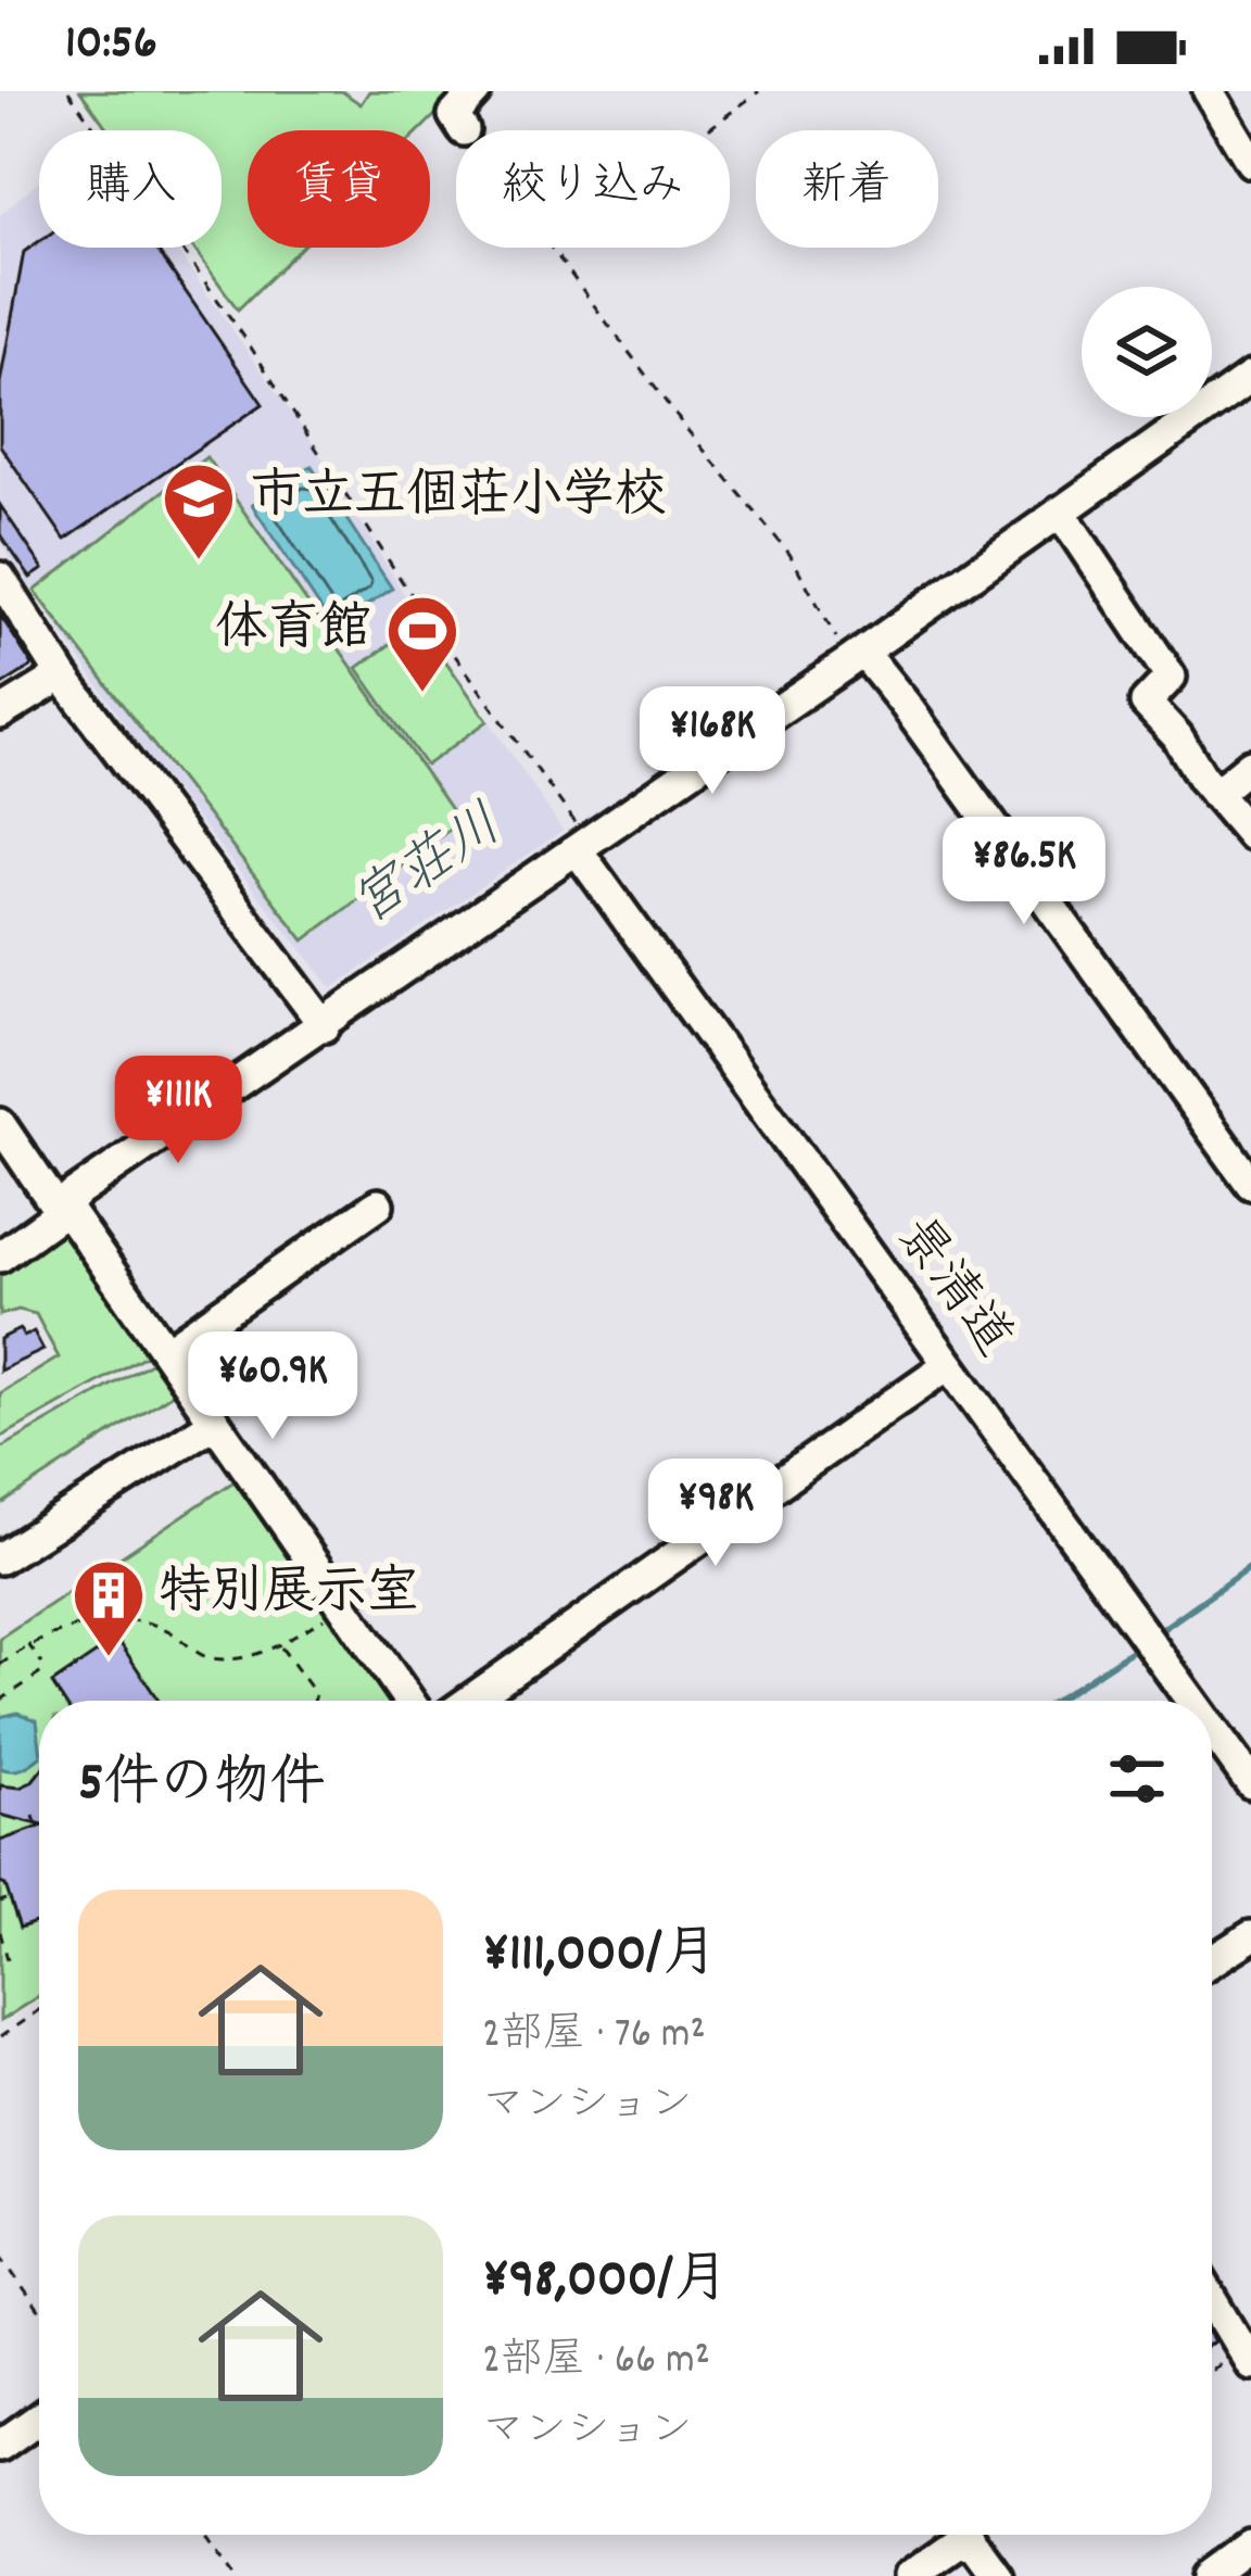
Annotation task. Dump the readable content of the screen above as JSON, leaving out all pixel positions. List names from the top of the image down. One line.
{"streets":{"street":["景清道"]},"water":["宮荘川"],"places":{"school or university":["市立五個荘小学校"],"sports":["体育館"],"building":["特別展示室"]},"page":{"status":"10:56","chip":["購入","賃貸","絞り込み","新着"],"price":["¥168K","¥86.5K","¥111K","¥60.9K","¥98K"],"heading":"5件の物件","list":[{"name":"¥111,000/月","note":"2部屋 · 76 m² · マンション"},{"name":"¥98,000/月","note":"2部屋 · 66 m² · マンション"}]}}
